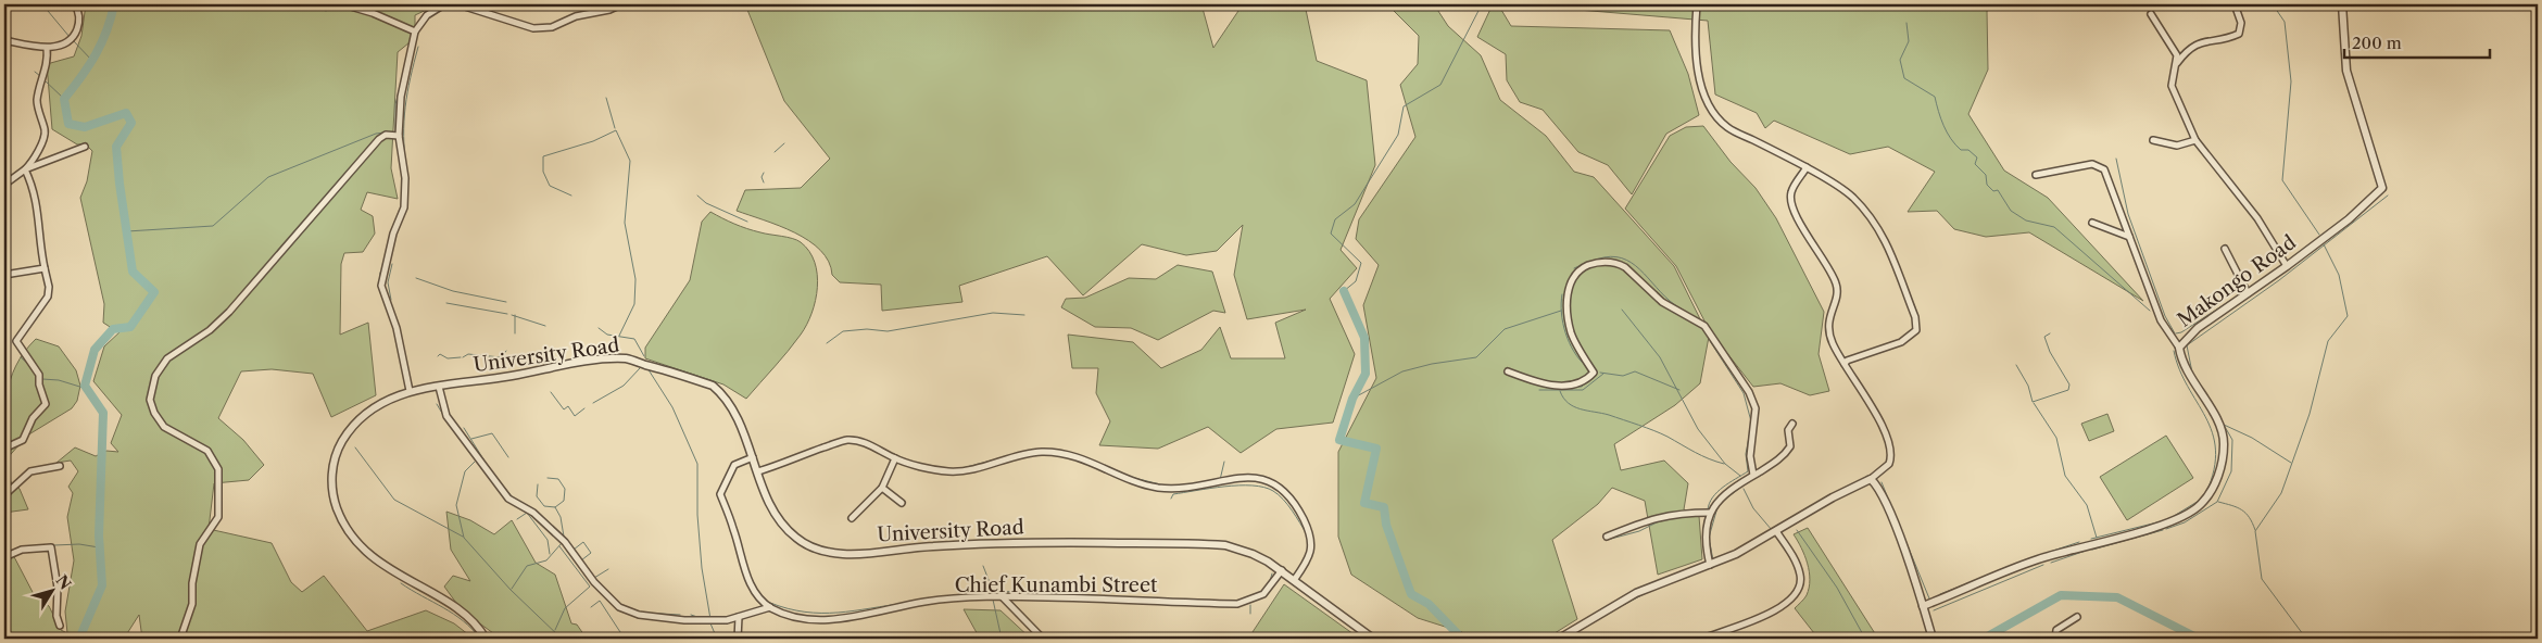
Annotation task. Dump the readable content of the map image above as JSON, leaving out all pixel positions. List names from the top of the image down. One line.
{"streets":{"street":["Makongo Road","University Road","Chief Kunambi Street"]},"crossings":[["University Road","Chief Kunambi Street"]],"scale_bar":"200 m","north":"top right"}
